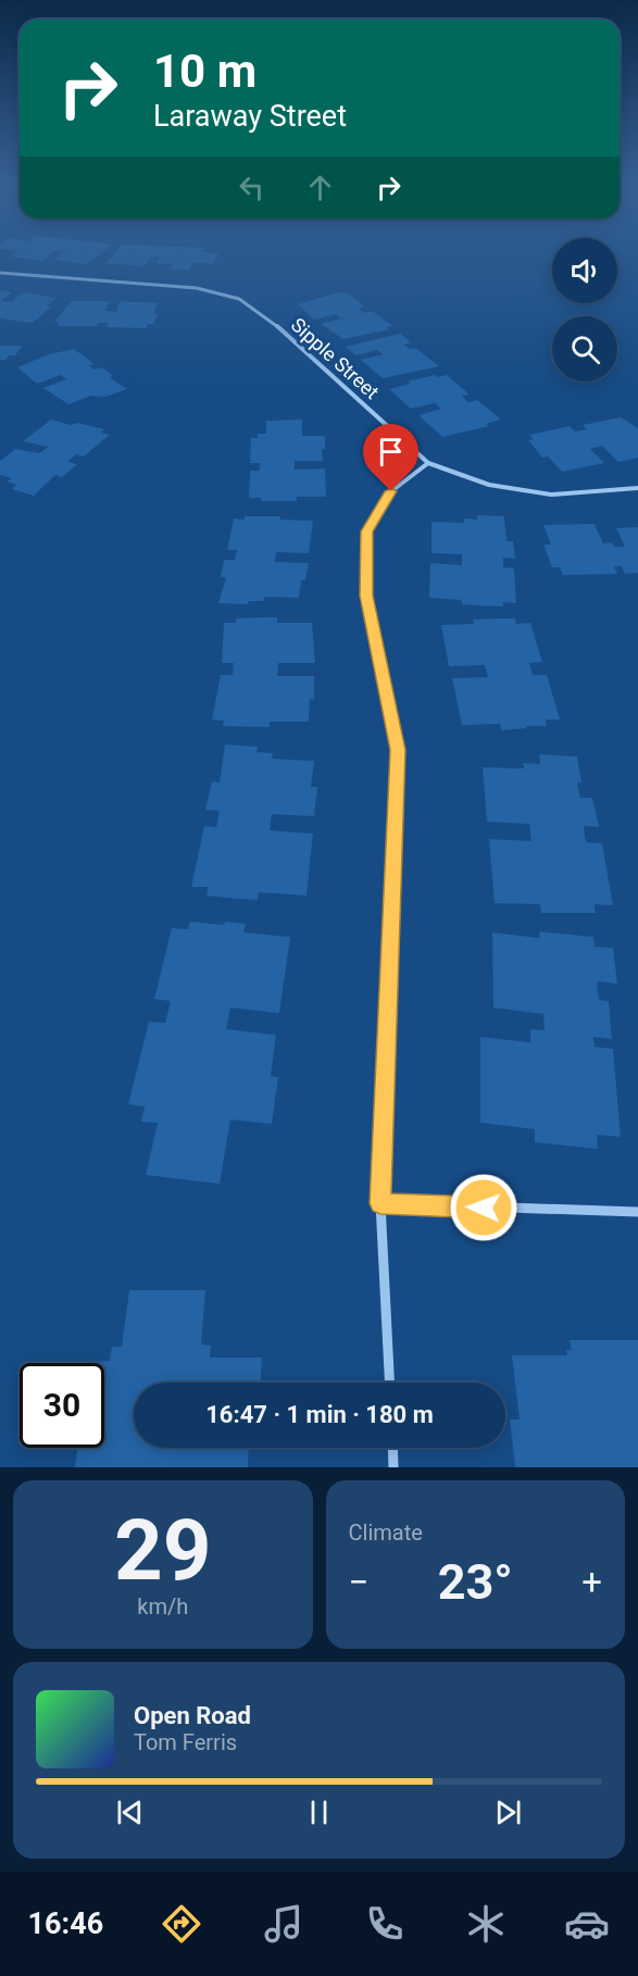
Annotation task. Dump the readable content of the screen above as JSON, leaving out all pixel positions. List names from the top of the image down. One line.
{"streets":{"street":["Sipple Street"]},"page":{"turn":["10 m","Laraway Street"],"limit":"30","trip":"16:47 · 1 min · 180 m","tile":[["29","km/h"],"Climate"],"heat":["−","23°","+"],"song":["Open Road","Tom Ferris"],"tabs":"16:46"}}
